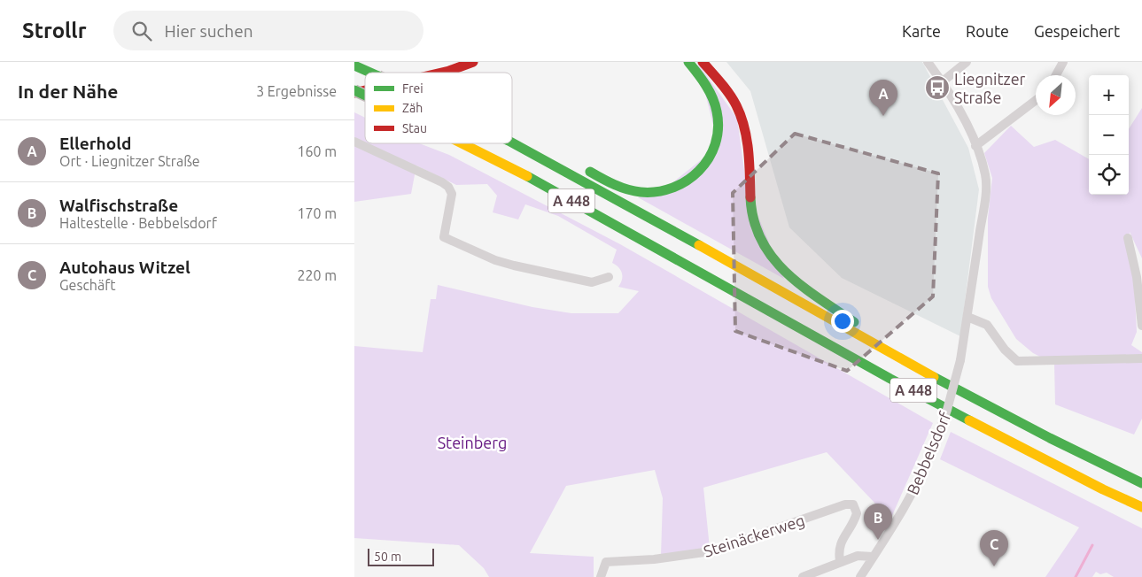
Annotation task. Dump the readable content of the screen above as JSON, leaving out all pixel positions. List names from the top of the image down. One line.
{"streets":{"main road":["A 448"],"street":["Bebbelsdorf","Steinäckerweg"]},"parks":["Steinberg"],"places":{"bus stop":["Liegnitzer Straße"]},"legend":["Frei","Zäh","Stau"],"scale_bar":"50 m","north":"bottom left","page":{"header":"Strollr","search":"Hier suchen","nav":["Karte","Route","Gespeichert"],"heading":["In der Nähe","3 Ergebnisse"],"map_buttons":["+","−"],"pins":["A","B","C"],"list":[{"mark":"A","name":"Ellerhold","note":"Ort · Liegnitzer Straße","value":"160 m"},{"mark":"B","name":"Walfischstraße","note":"Haltestelle · Bebbelsdorf","value":"170 m"},{"mark":"C","name":"Autohaus Witzel","note":"Geschäft","value":"220 m"}],"scale":"50 m"}}
